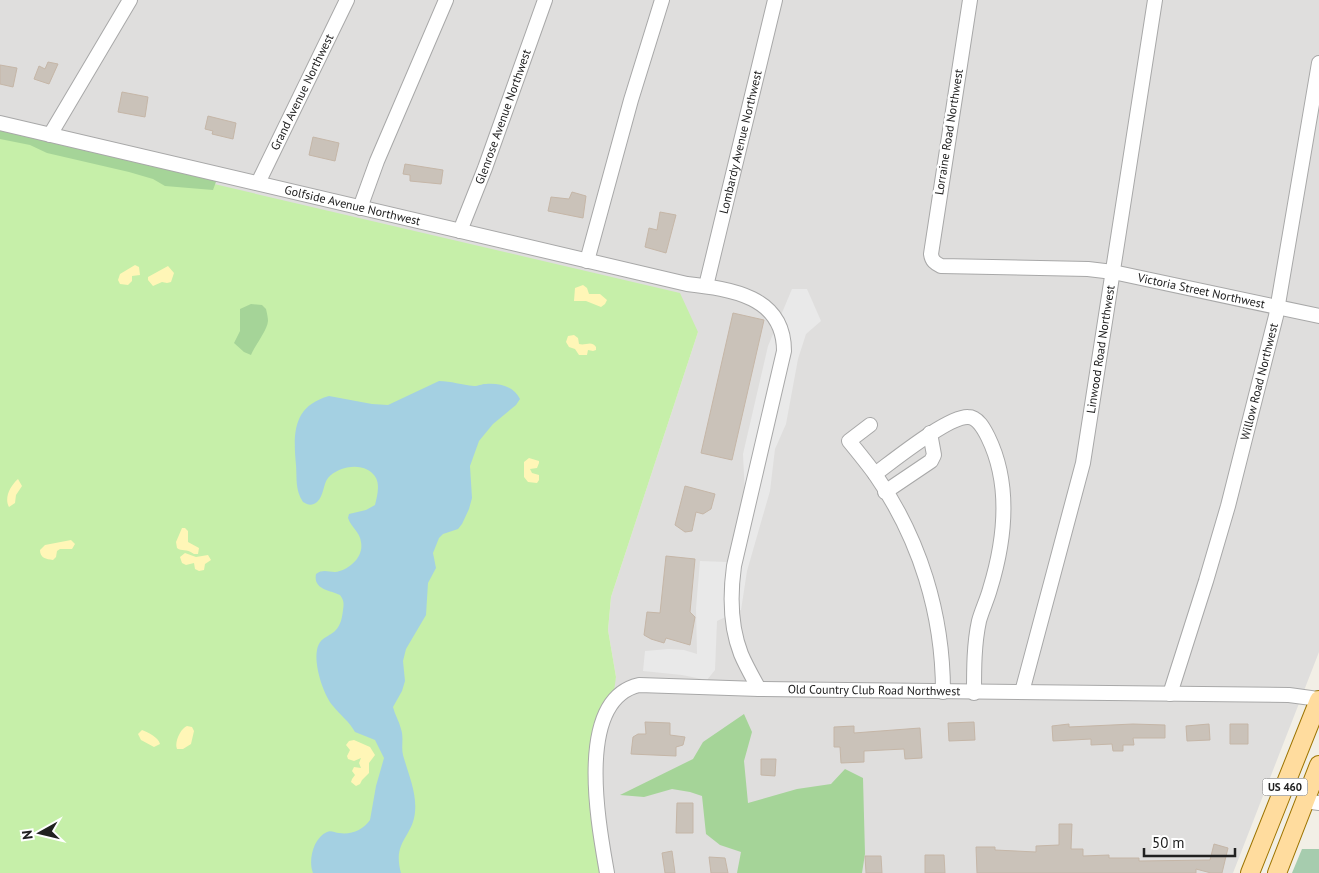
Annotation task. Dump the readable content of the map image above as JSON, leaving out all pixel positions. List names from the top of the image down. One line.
{"streets":{"main road":["US 460"],"street":["Grand Avenue Northwest","Glenrose Avenue Northwest","Lorraine Road Northwest","Lombardy Avenue Northwest","Golfside Avenue Northwest","Victoria Street Northwest","Linwood Road Northwest","Willow Road Northwest","Old Country Club Road Northwest"]},"crossings":[["Grand Avenue Northwest","Golfside Avenue Northwest"],["Glenrose Avenue Northwest","Golfside Avenue Northwest"],["Lorraine Road Northwest","Victoria Street Northwest"],["Lombardy Avenue Northwest","Golfside Avenue Northwest"],["Golfside Avenue Northwest","Old Country Club Road Northwest"],["Victoria Street Northwest","Linwood Road Northwest"],["Victoria Street Northwest","Willow Road Northwest"],["Linwood Road Northwest","Old Country Club Road Northwest"],["Willow Road Northwest","Old Country Club Road Northwest"],["Old Country Club Road Northwest","US 460"]],"scale_bar":"50 m","north":"left"}
